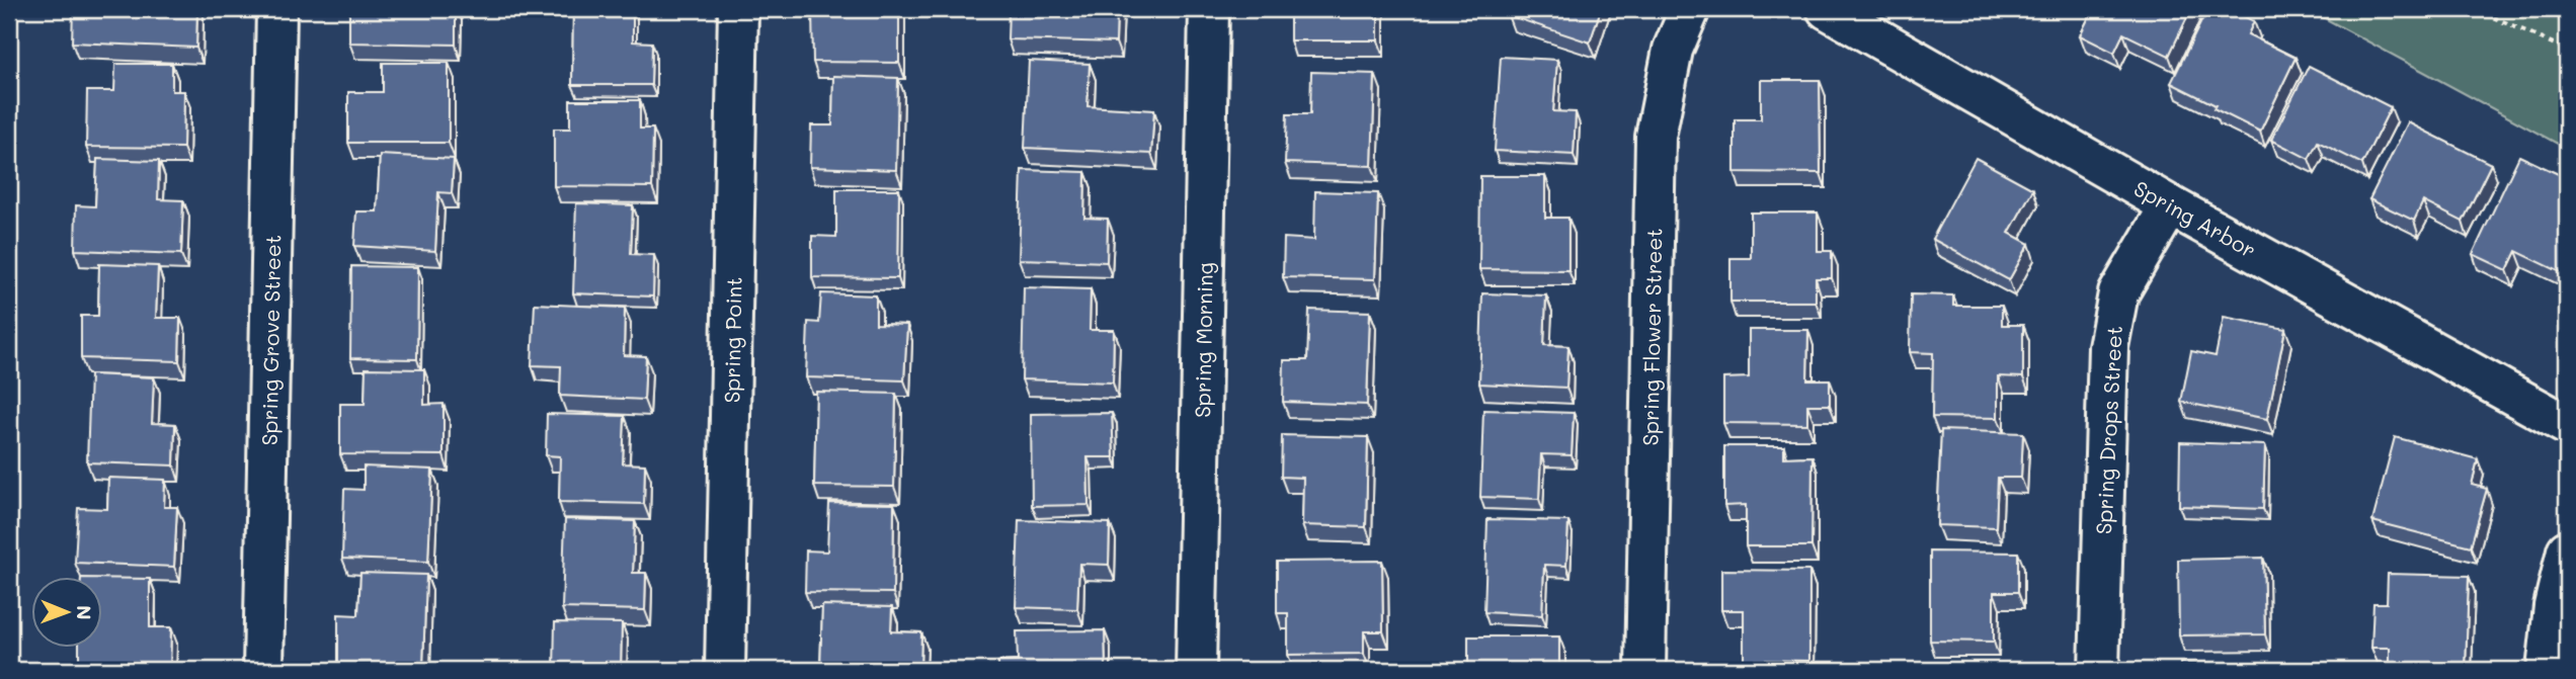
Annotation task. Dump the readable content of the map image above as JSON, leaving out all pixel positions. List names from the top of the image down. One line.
{"streets":{"street":["Spring Arbor","Spring Flower Street","Spring Grove Street","Spring Point","Spring Morning","Spring Drops Street"]},"crossings":[["Spring Arbor","Spring Drops Street"]],"north":"right"}
